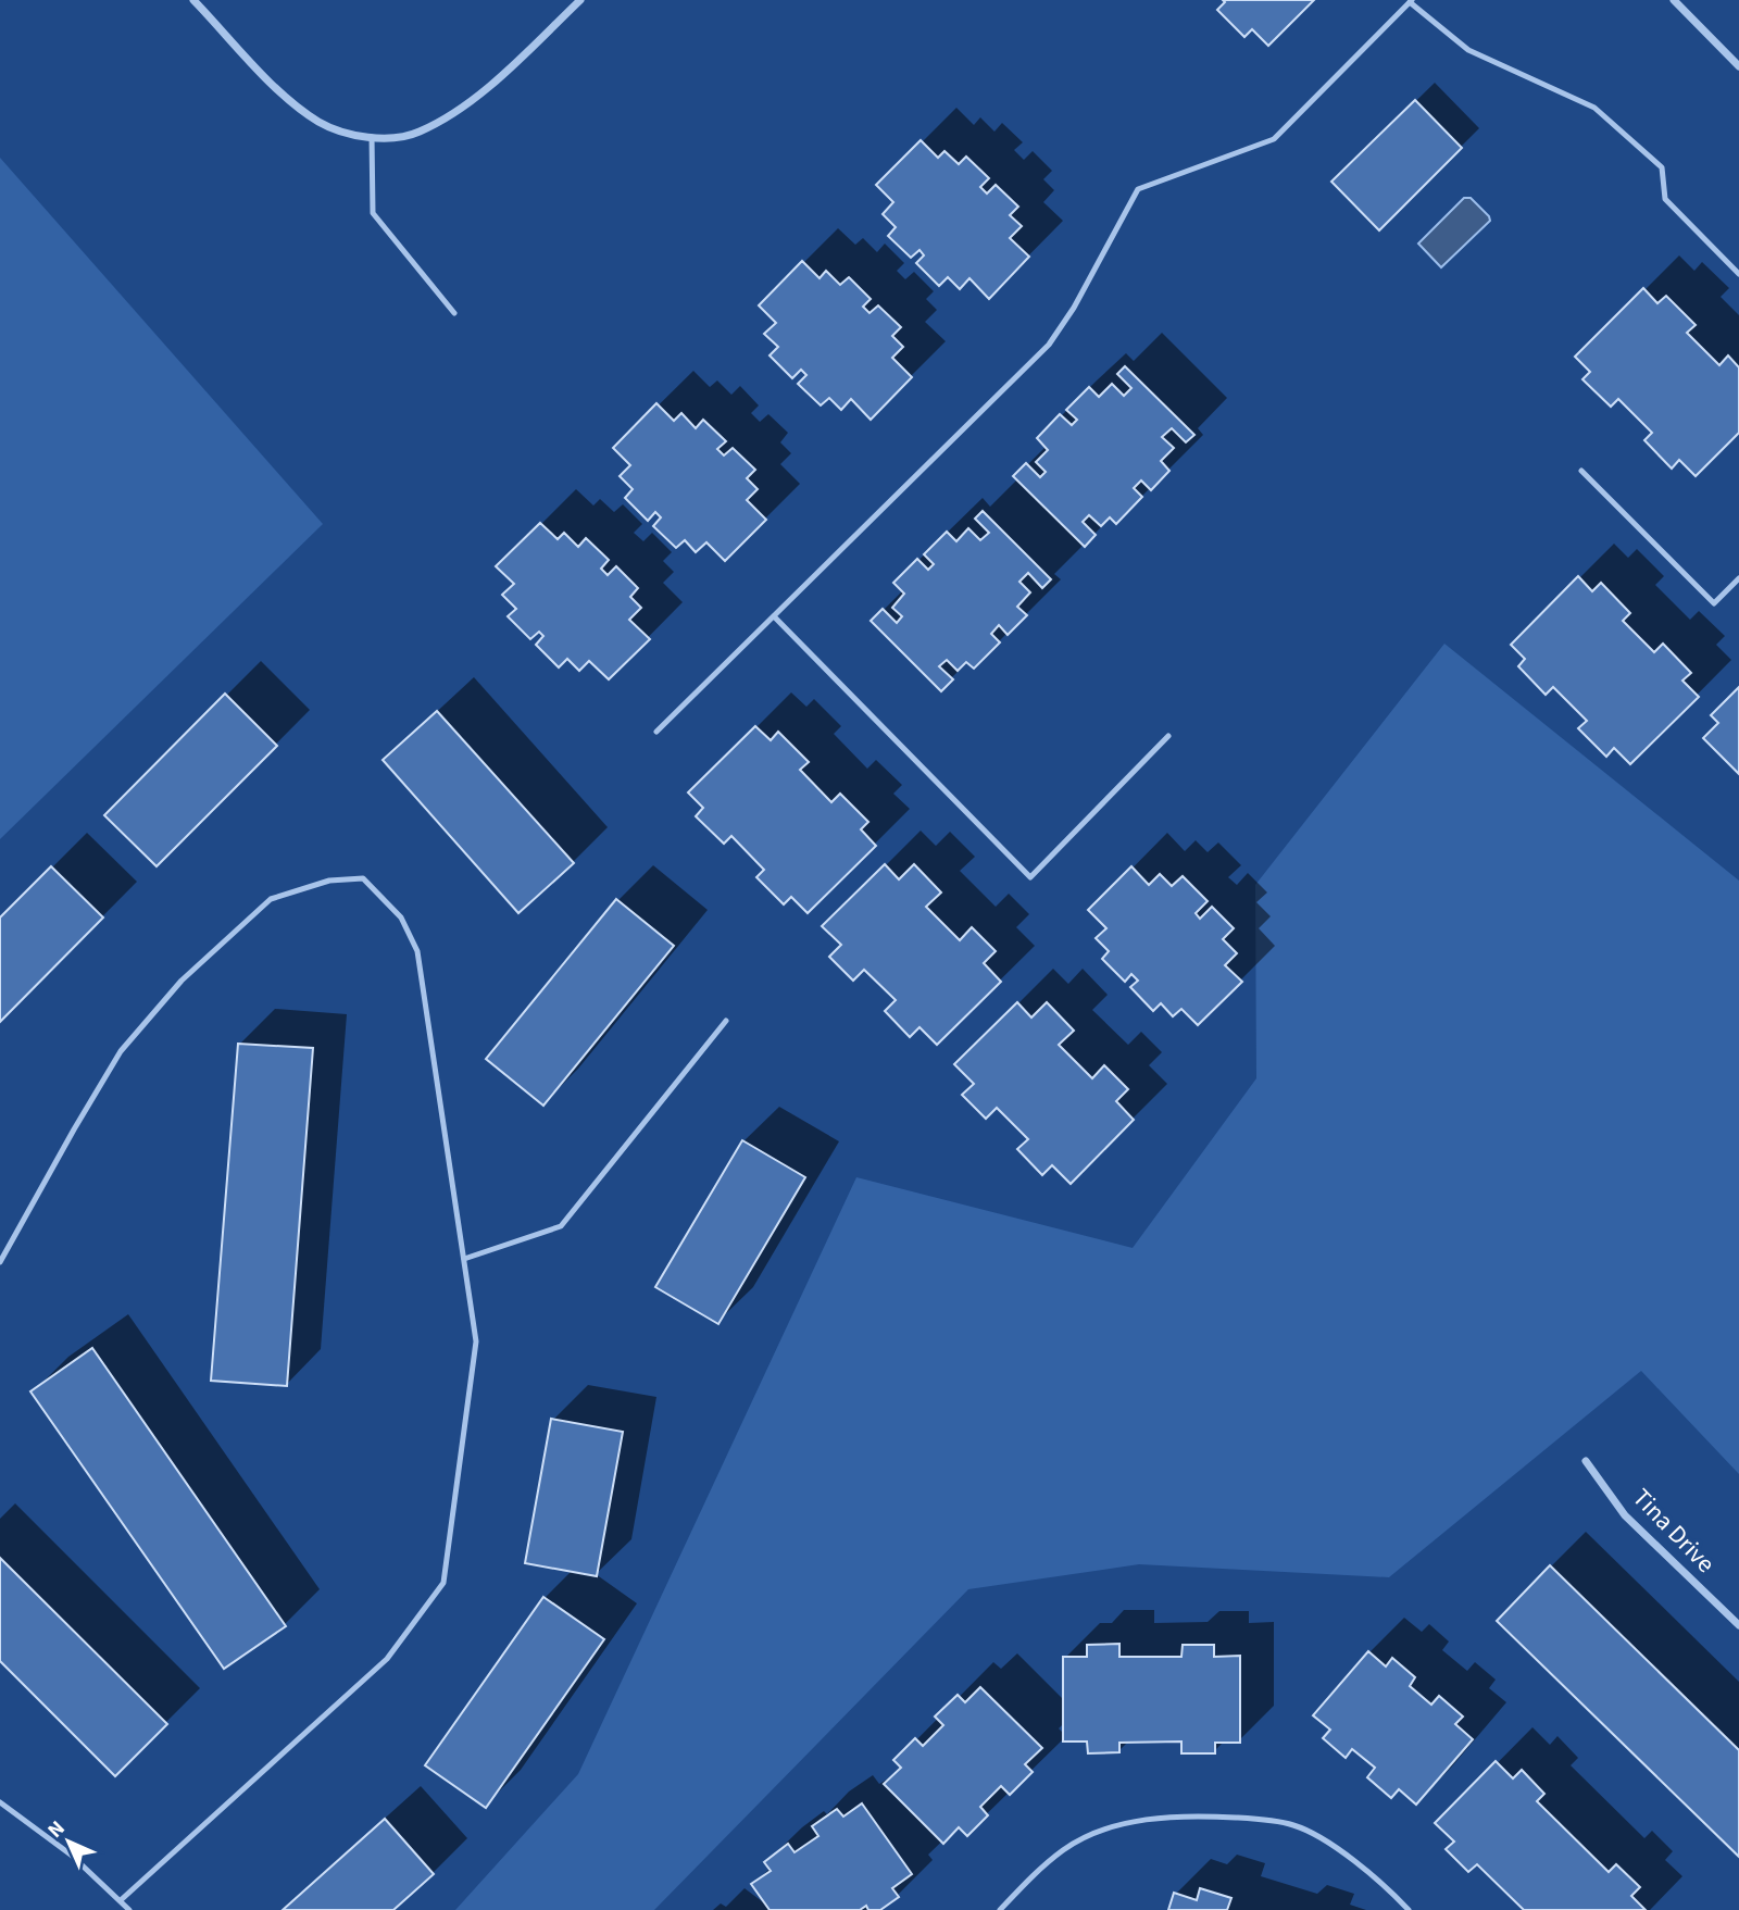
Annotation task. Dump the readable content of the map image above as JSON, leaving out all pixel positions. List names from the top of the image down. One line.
{"streets":{"street":["Tina Drive"]},"north":"top left"}
